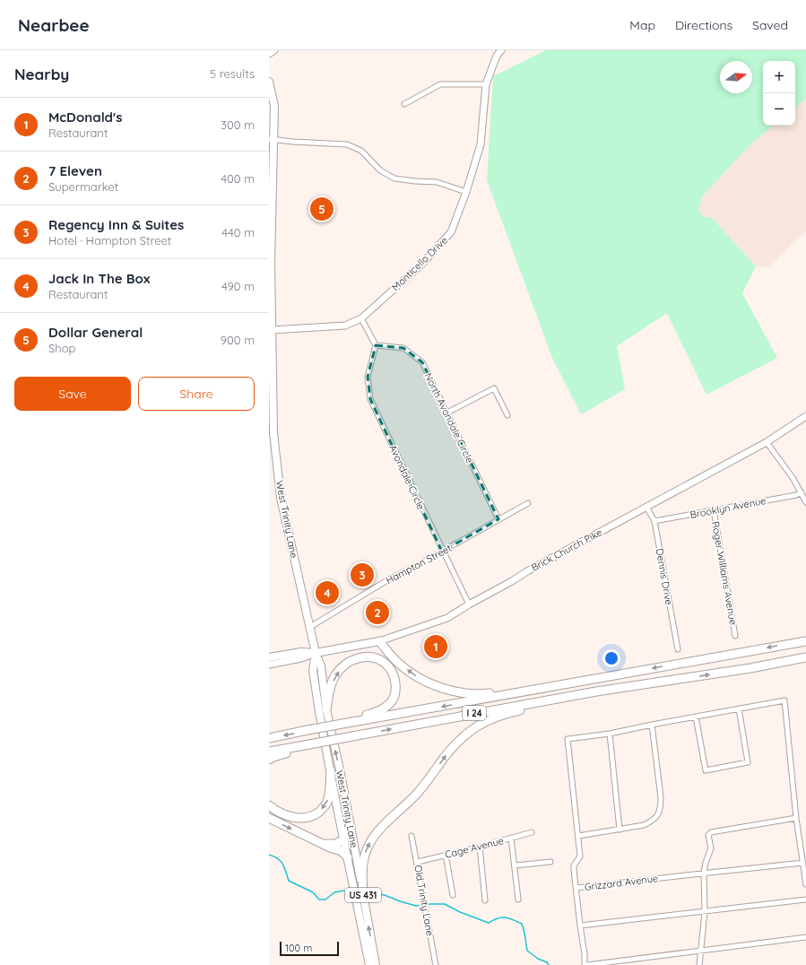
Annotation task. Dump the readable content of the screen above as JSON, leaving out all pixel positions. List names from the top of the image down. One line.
{"streets":{"highway":["I 24"],"main road":["Monticello Drive","West Trinity Lane","Brick Church Pike","US 431"],"street":["North Avondale Circle","Avondale Circle","Brooklyn Avenue","Hampton Street","Roger Williams Avenue","Dennis Drive","Cage Avenue","Grizzard Avenue","Old Trinity Lane"]},"crossings":[["Monticello Drive","West Trinity Lane"],["North Avondale Circle","Avondale Circle"],["North Avondale Circle","Hampton Street"],["Avondale Circle","Brick Church Pike"],["Avondale Circle","Hampton Street"],["Brooklyn Avenue","Roger Williams Avenue"],["Brooklyn Avenue","Dennis Drive"],["West Trinity Lane","Brick Church Pike"],["West Trinity Lane","Hampton Street"],["Brick Church Pike","Dennis Drive"],["Cage Avenue","Old Trinity Lane"]],"scale_bar":"100 m","north":"right","page":{"header":"Nearbee","nav":["Map","Directions","Saved"],"heading":["Nearby","5 results"],"map_buttons":["+","−"],"list":[{"mark":"1","name":"McDonald's","note":"Restaurant","value":"300 m"},{"mark":"2","name":"7 Eleven","note":"Supermarket","value":"400 m"},{"mark":"3","name":"Regency Inn & Suites","note":"Hotel · Hampton Street","value":"440 m"},{"mark":"4","name":"Jack In The Box","note":"Restaurant","value":"490 m"},{"mark":"5","name":"Dollar General","note":"Shop","value":"900 m"}],"pins":["5","3","4","2","1"],"buttons":["Save","Share"],"scale":"100 m"}}
